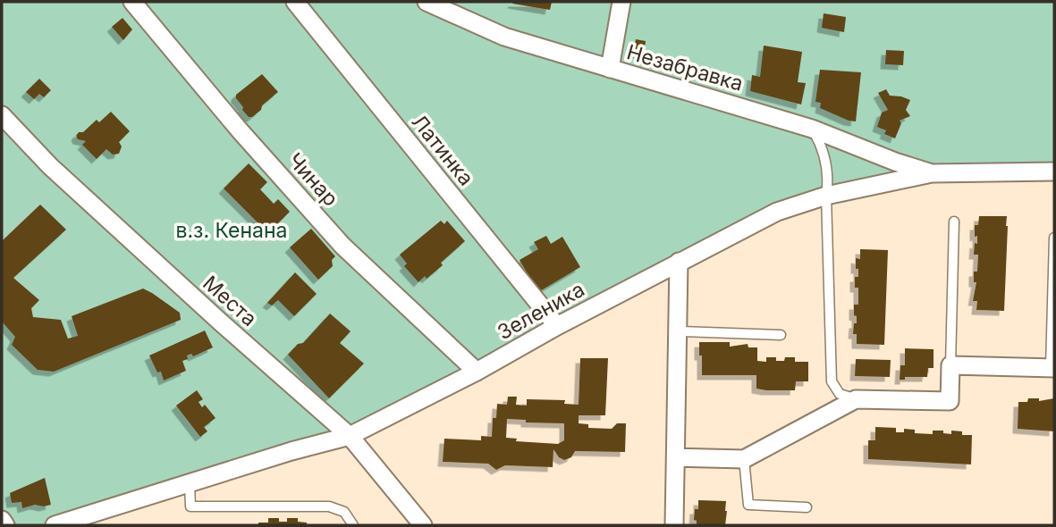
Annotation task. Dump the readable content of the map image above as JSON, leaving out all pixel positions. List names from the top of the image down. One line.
{"streets":{"street":["Незабравка","Латинка","Чинар","Места","Зеленика"]},"crossings":[["Незабравка","Зеленика"],["Латинка","Зеленика"],["Чинар","Зеленика"],["Места","Зеленика"]],"parks":["в.з. Кенана"]}
